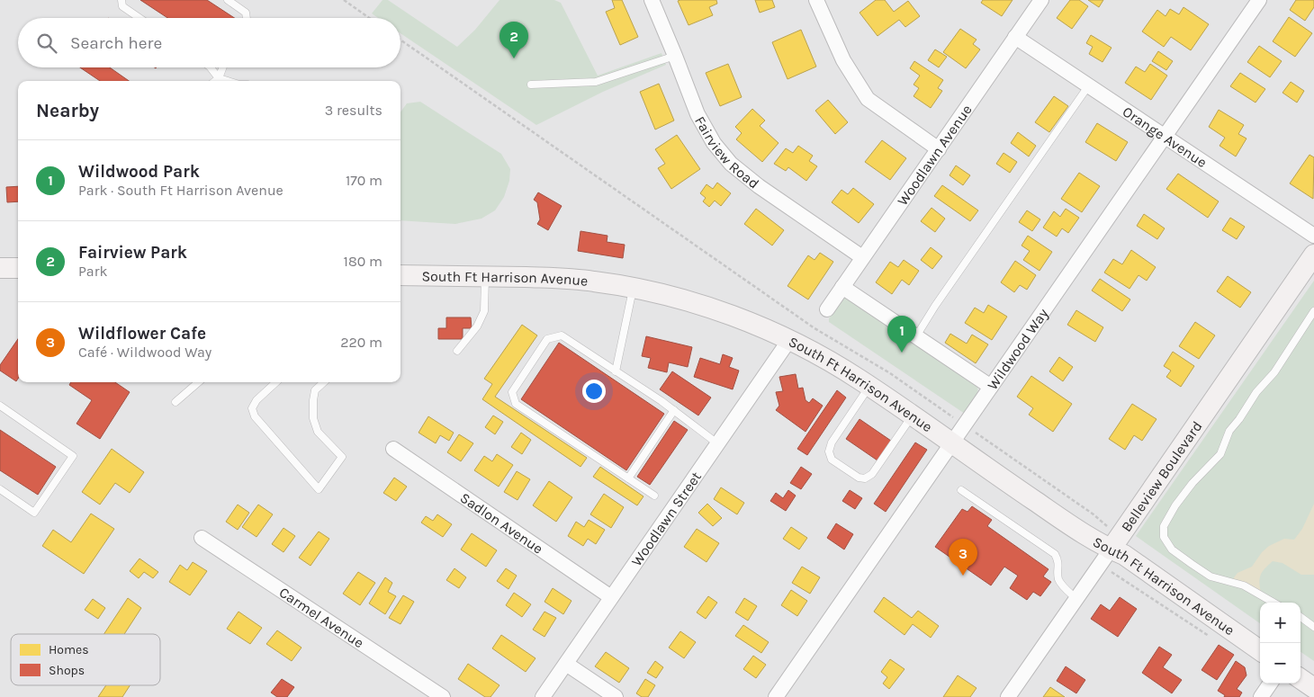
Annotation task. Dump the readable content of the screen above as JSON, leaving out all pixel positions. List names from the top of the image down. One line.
{"streets":{"main road":["South Ft Harrison Avenue","Belleview Boulevard"],"street":["Orange Avenue","Fairview Road","Woodlawn Avenue","Wildwood Way","Woodlawn Street","Sadlon Avenue","Carmel Avenue"]},"crossings":[["Orange Avenue","Woodlawn Avenue"],["Orange Avenue","Wildwood Way"],["Fairview Road","Woodlawn Avenue"],["South Ft Harrison Avenue","Wildwood Way"],["South Ft Harrison Avenue","Belleview Boulevard"],["South Ft Harrison Avenue","Woodlawn Street"],["Woodlawn Street","Sadlon Avenue"]],"legend":["Homes","Shops"],"page":{"search":"Search here","pins":["2","1","3"],"heading":["Nearby","3 results"],"list":[{"mark":"1","name":"Wildwood Park","note":"Park · South Ft Harrison Avenue","value":"170 m"},{"mark":"2","name":"Fairview Park","note":"Park","value":"180 m"},{"mark":"3","name":"Wildflower Cafe","note":"Café · Wildwood Way","value":"220 m"}],"map_buttons":["+","−"]}}
